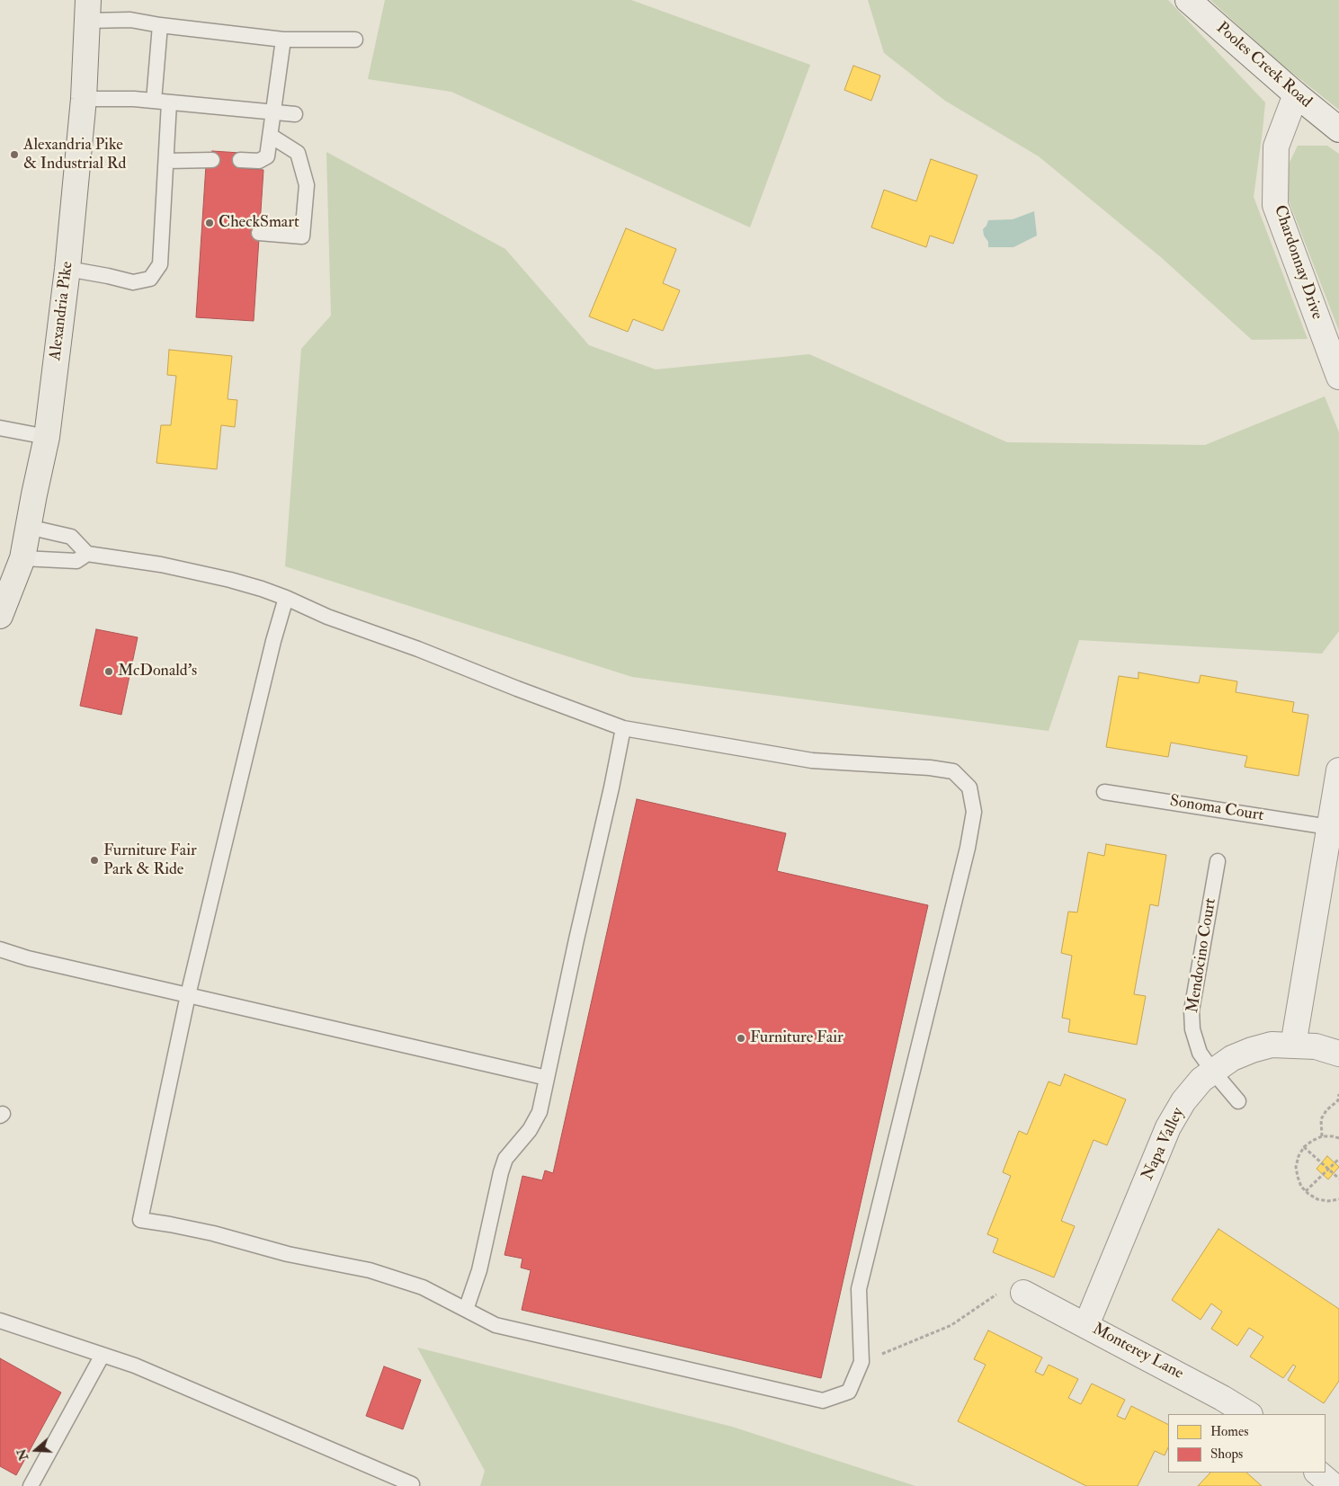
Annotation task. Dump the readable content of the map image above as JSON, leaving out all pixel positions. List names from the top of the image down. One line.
{"streets":{"highway":["Alexandria Pike"],"street":["Pooles Creek Road","Chardonnay Drive","Napa Valley","Monterey Lane"],"lane":["Sonoma Court","Mendocino Court"]},"crossings":[["Pooles Creek Road","Chardonnay Drive"],["Mendocino Court","Napa Valley"],["Napa Valley","Monterey Lane"]],"places":["Alexandria Pike & Industrial Rd","CheckSmart","McDonald's","Furniture Fair Park & Ride","Furniture Fair"],"legend":["Homes","Shops"],"north":"left"}
